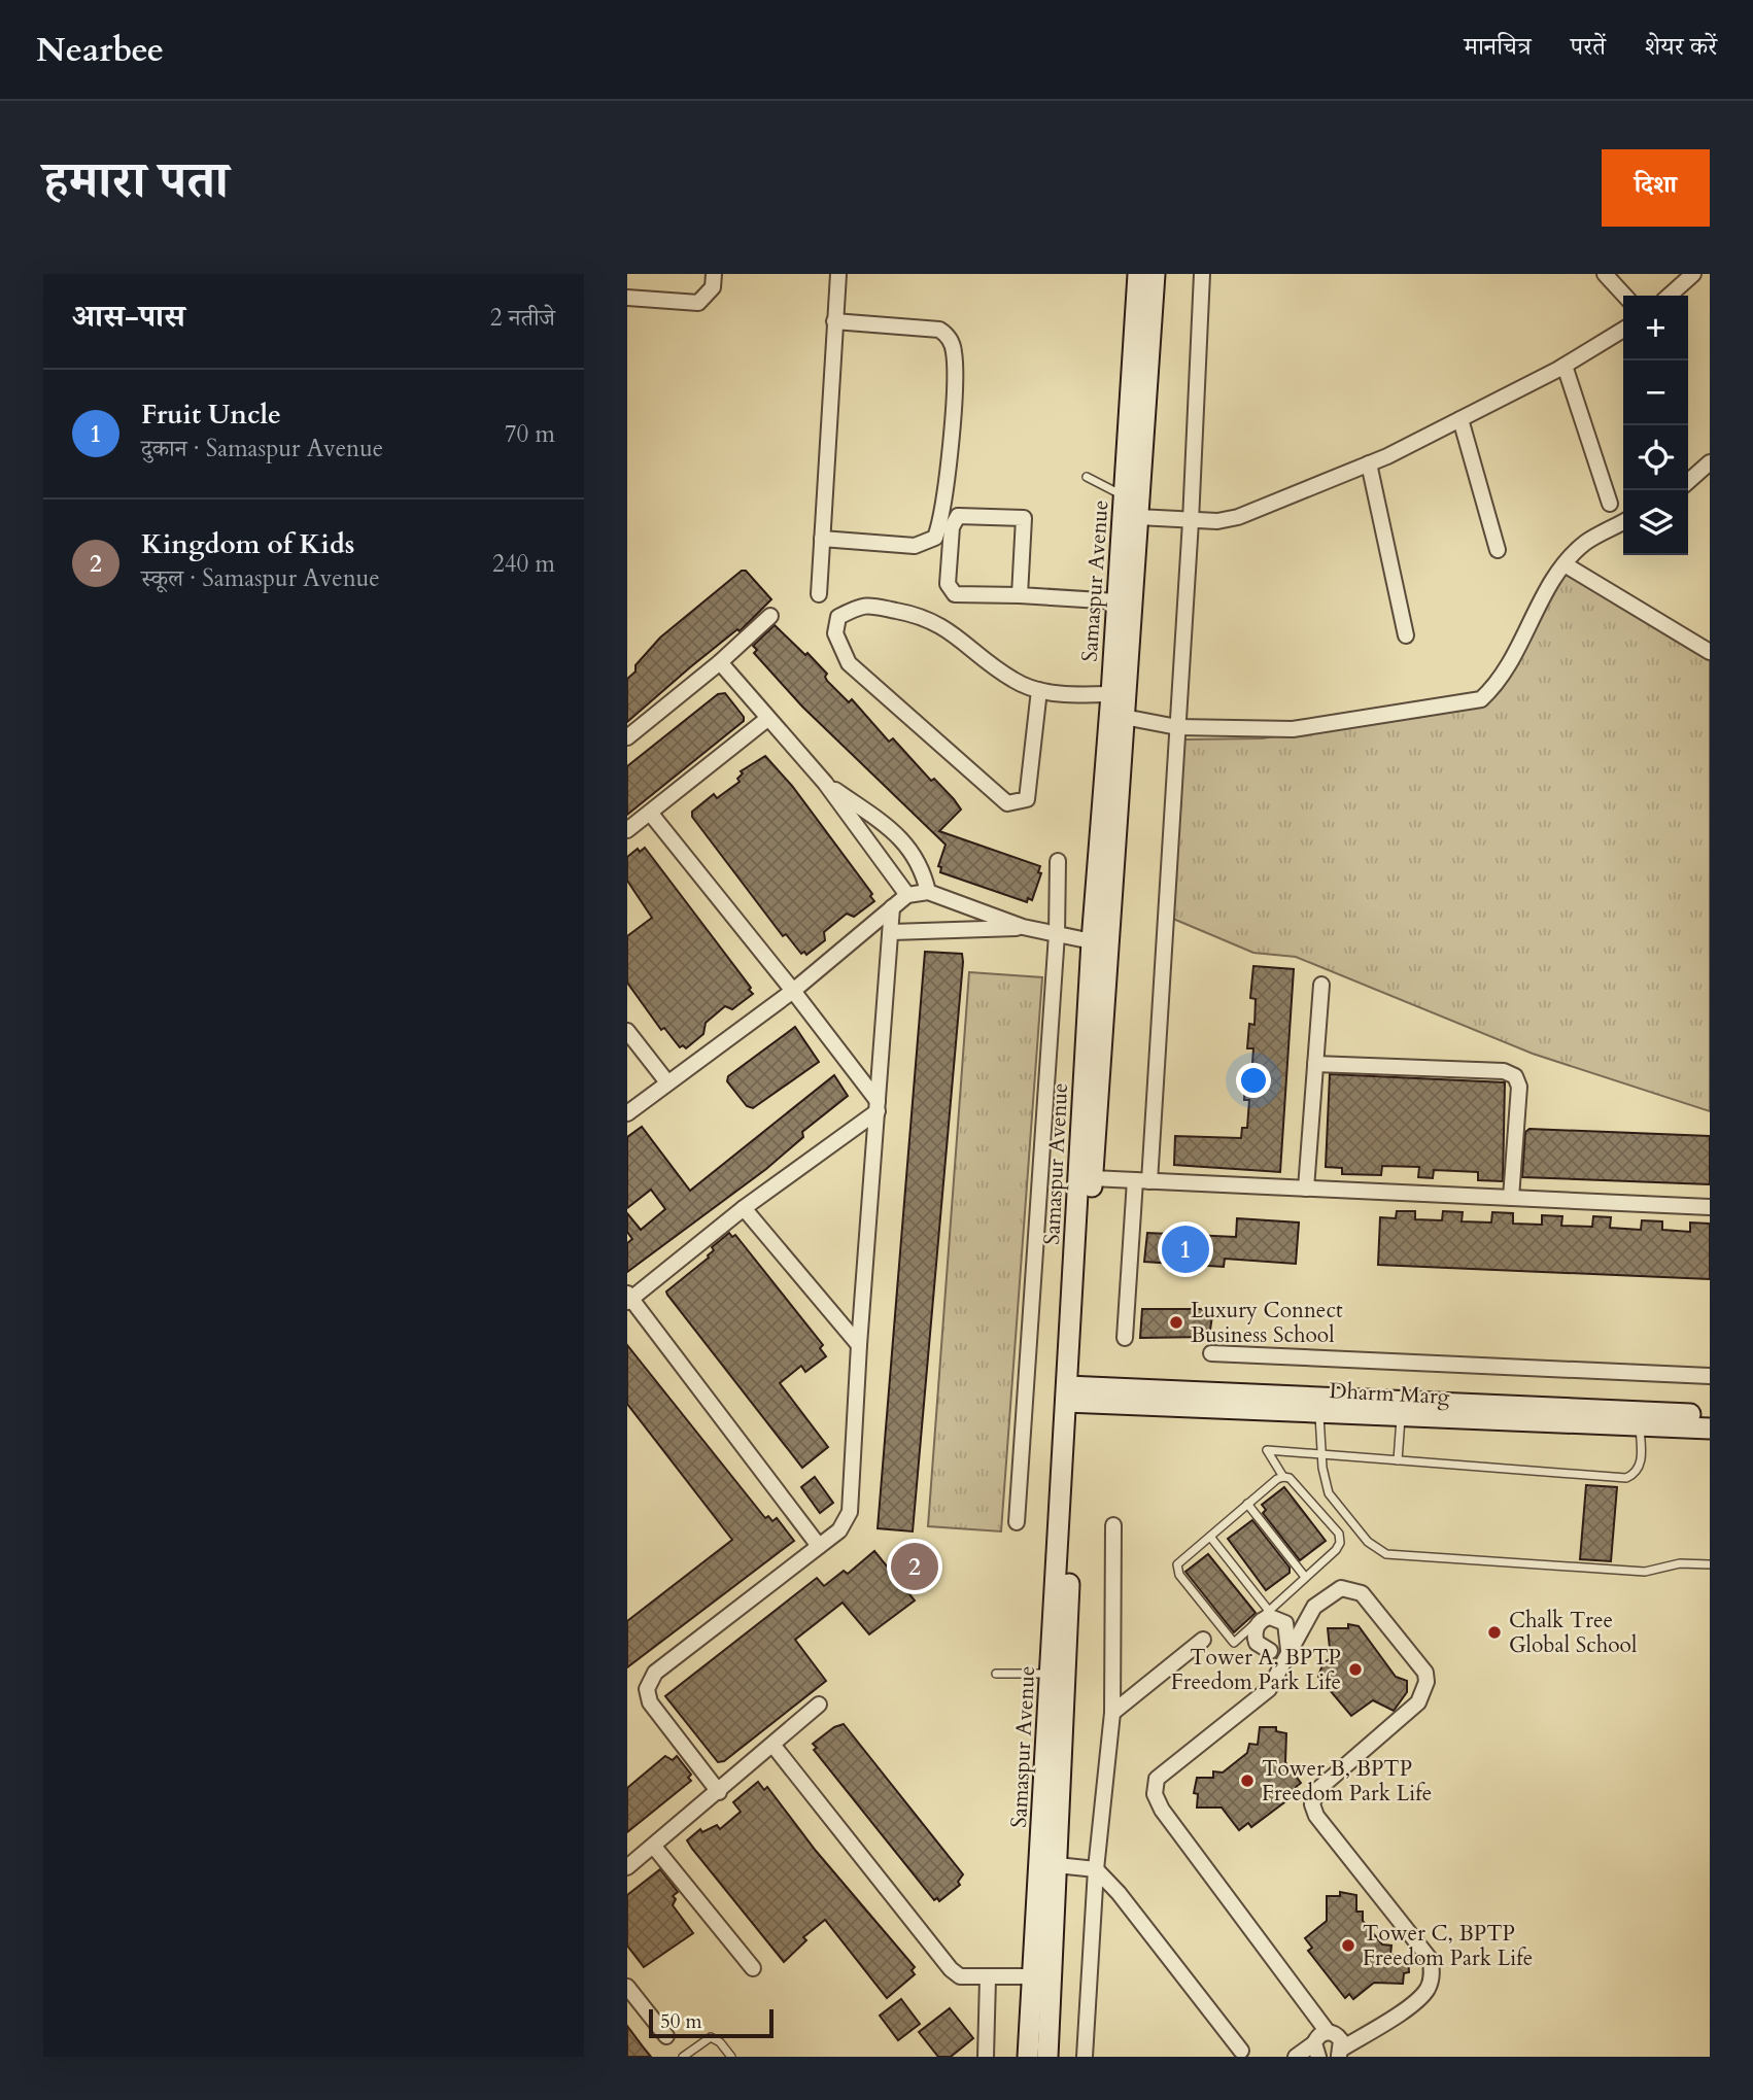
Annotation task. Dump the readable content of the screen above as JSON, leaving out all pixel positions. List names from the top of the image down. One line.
{"streets":{"main road":["Samaspur Avenue","Dharm Marg"]},"crossings":[["Samaspur Avenue","Dharm Marg"]],"places":["Luxury Connect Business School","Chalk Tree Global School","Tower A, BPTP Freedom Park Life","Tower B, BPTP Freedom Park Life","Tower C, BPTP Freedom Park Life"],"scale_bar":"50 m","page":{"header":"Nearbee","nav":["मानचित्र","परतें","शेयर करें"],"title":"हमारा पता","buttons":"दिशा","heading":["आस-पास","2 नतीजे"],"map_buttons":["+","−"],"list":[{"mark":"1","name":"Fruit Uncle","note":"दुकान · Samaspur Avenue","value":"70 m"},{"mark":"2","name":"Kingdom of Kids","note":"स्कूल · Samaspur Avenue","value":"240 m"}],"pins":["1","2"],"scale":"50 m"}}
